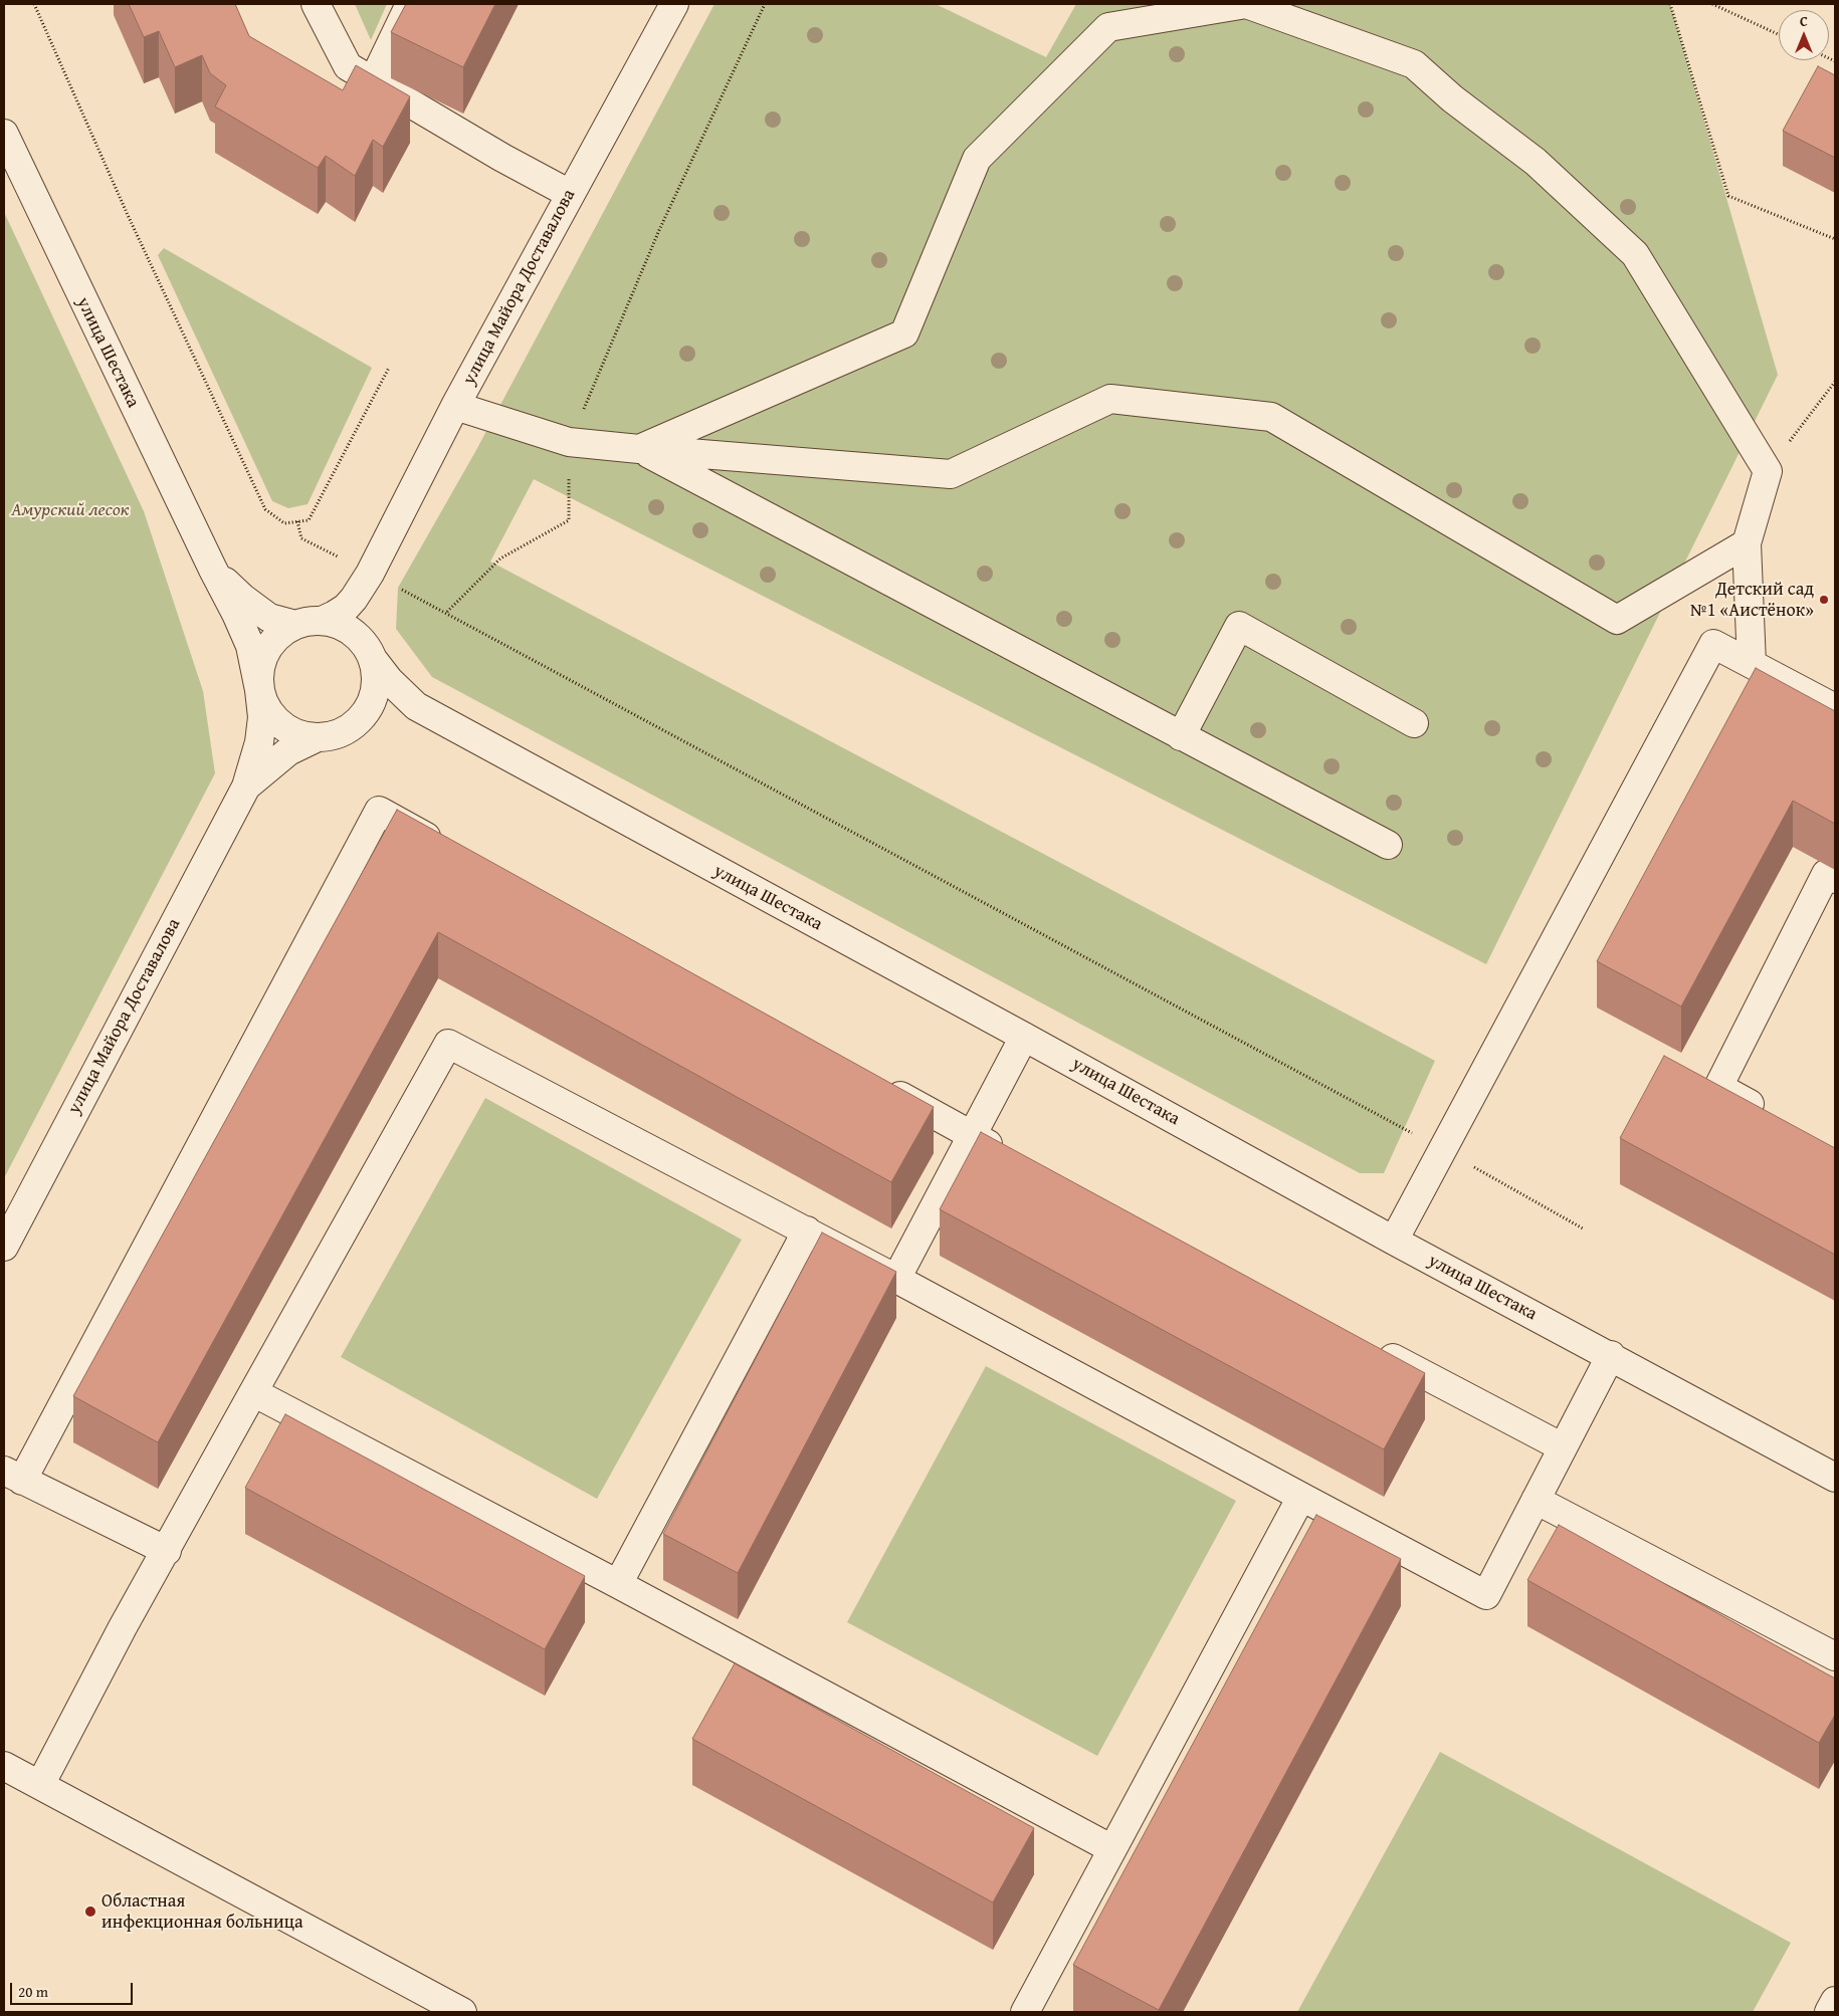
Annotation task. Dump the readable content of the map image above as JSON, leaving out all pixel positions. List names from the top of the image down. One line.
{"streets":{"street":["улица Майора Доставалова","улица Шестака"]},"crossings":[["улица Майора Доставалова","улица Шестака"]],"parks":["Амурский лесок"],"places":["Детский сад №1 «Аистёнок»","Областная инфекционная больница"],"scale_bar":"20 m","north":"top"}
